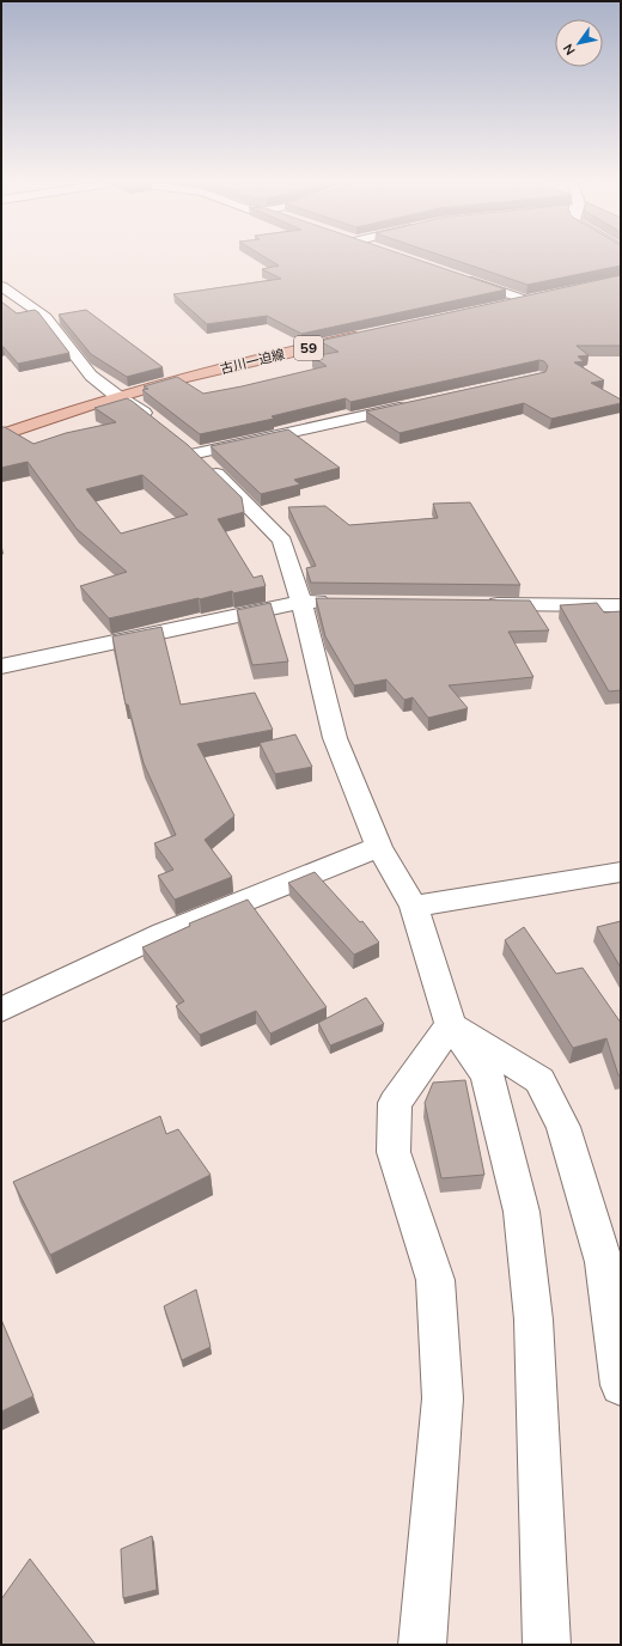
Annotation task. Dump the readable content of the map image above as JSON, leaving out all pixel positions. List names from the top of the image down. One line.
{"streets":{"main road":["59","古川一迫線"]},"north":"bottom left"}
